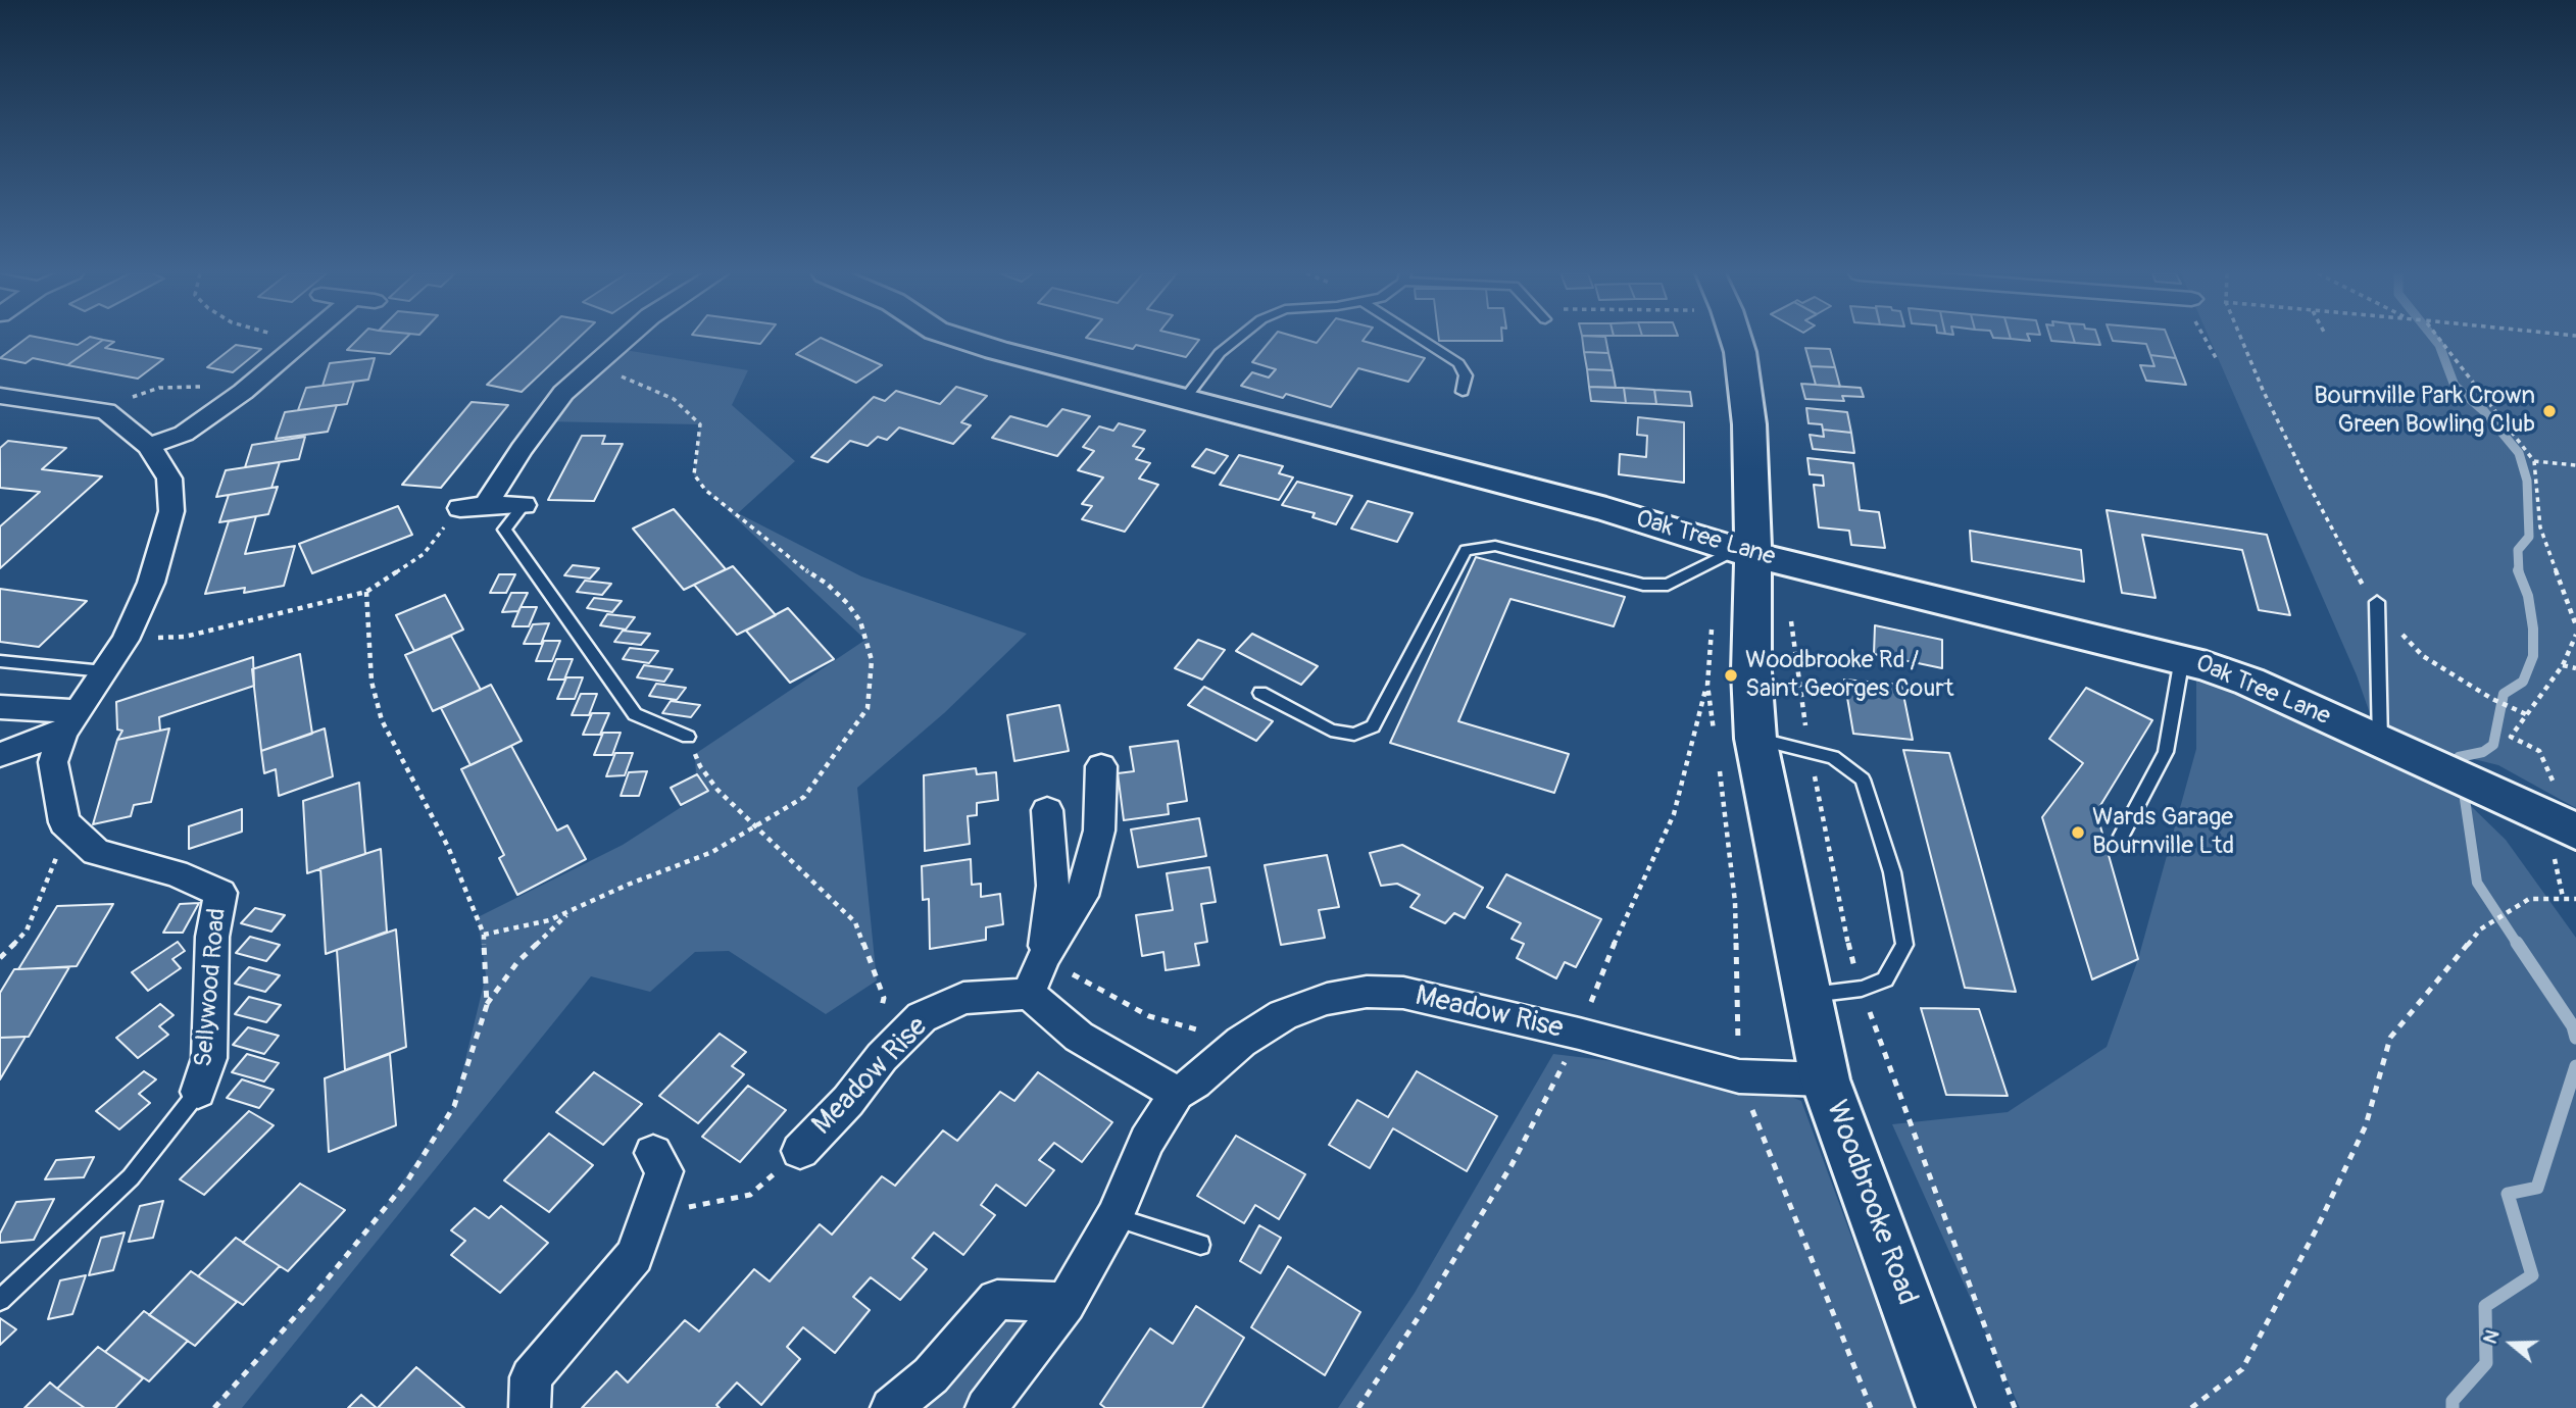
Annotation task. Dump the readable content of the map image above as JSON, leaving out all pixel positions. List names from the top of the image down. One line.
{"streets":{"street":["Oak Tree Lane","Sellywood Road","Meadow Rise","Woodbrooke Road"]},"crossings":[["Oak Tree Lane","Woodbrooke Road"],["Meadow Rise","Woodbrooke Road"]],"places":["Bournville Park Crown Green Bowling Club","Woodbrooke Rd / Saint Georges Court","Wards Garage Bournville Ltd"],"north":"left"}
